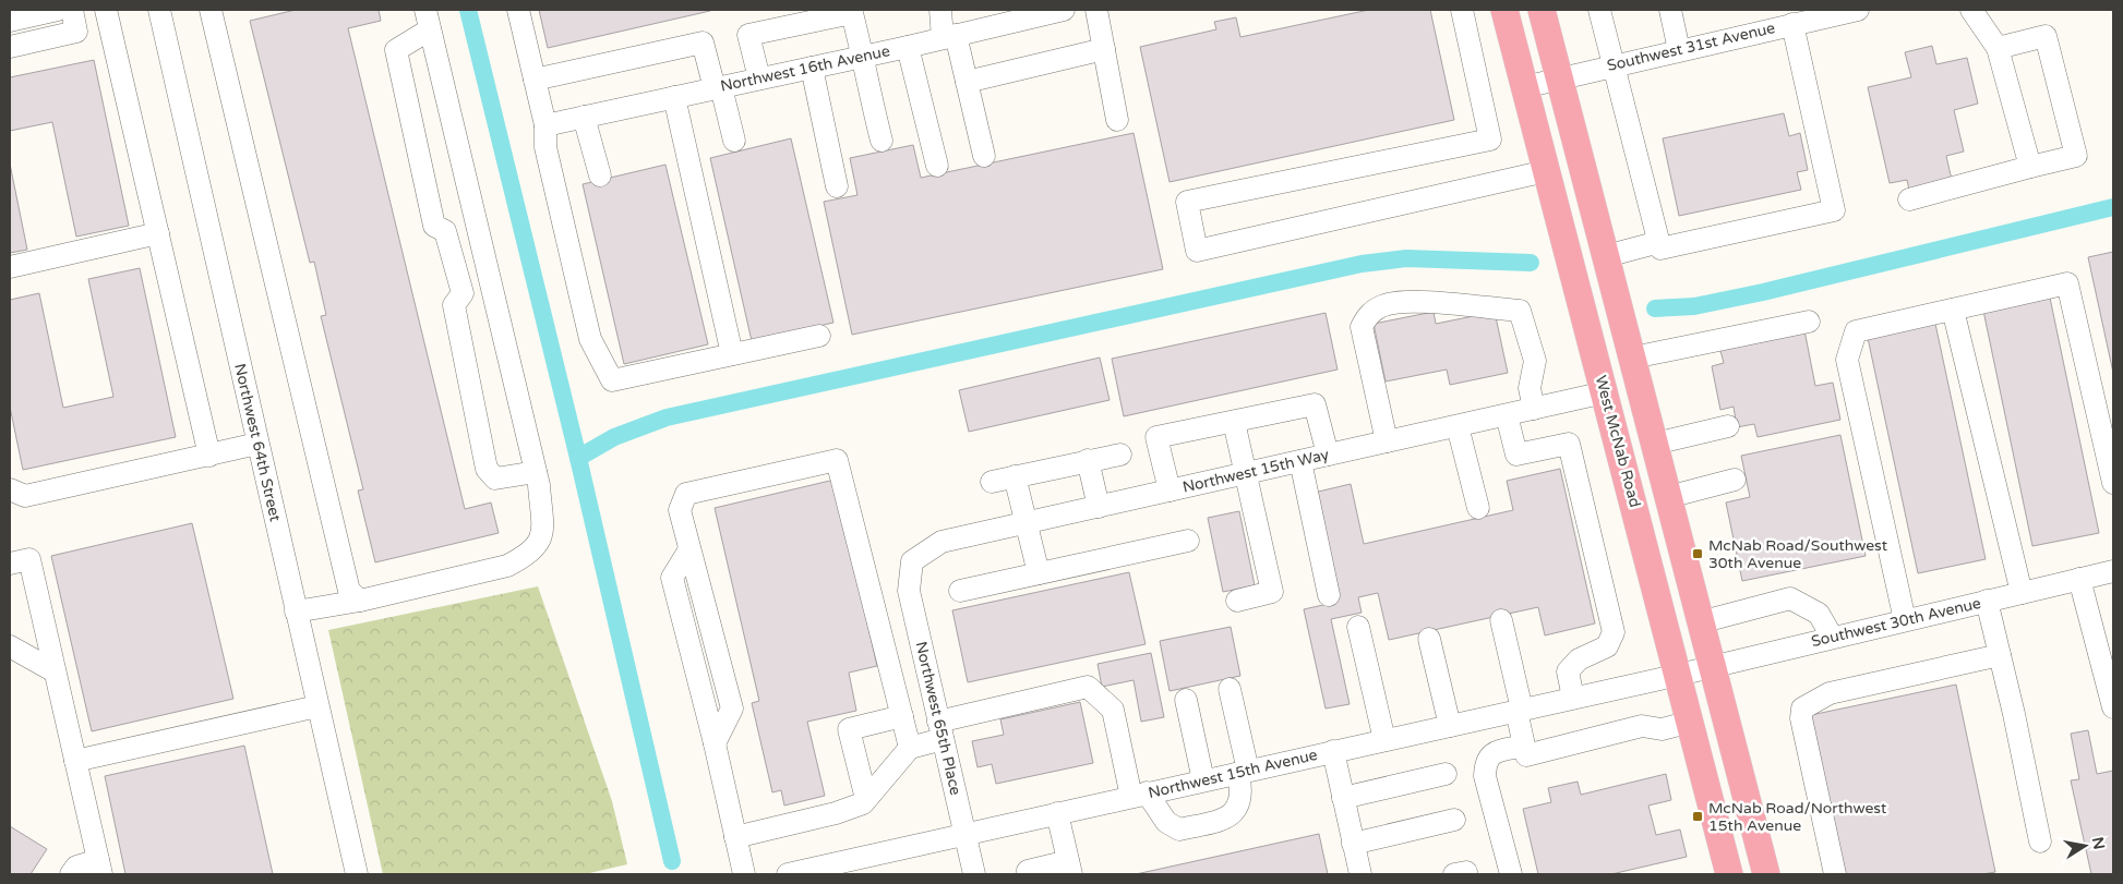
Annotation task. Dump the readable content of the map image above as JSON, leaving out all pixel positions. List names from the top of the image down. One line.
{"streets":{"main road":["West McNab Road"],"street":["Southwest 31st Avenue","Northwest 16th Avenue","Northwest 64th Street","Northwest 15th Way","Southwest 30th Avenue","Northwest 65th Place","Northwest 15th Avenue"]},"crossings":[["Southwest 31st Avenue","West McNab Road"],["West McNab Road","Northwest 15th Way"],["West McNab Road","Southwest 30th Avenue"],["West McNab Road","Northwest 15th Avenue"],["Northwest 15th Way","Northwest 65th Place"],["Southwest 30th Avenue","Northwest 15th Avenue"],["Northwest 65th Place","Northwest 15th Avenue"]],"places":{"transit":["McNab Road/Southwest 30th Avenue","McNab Road/Northwest 15th Avenue"]},"north":"right"}
